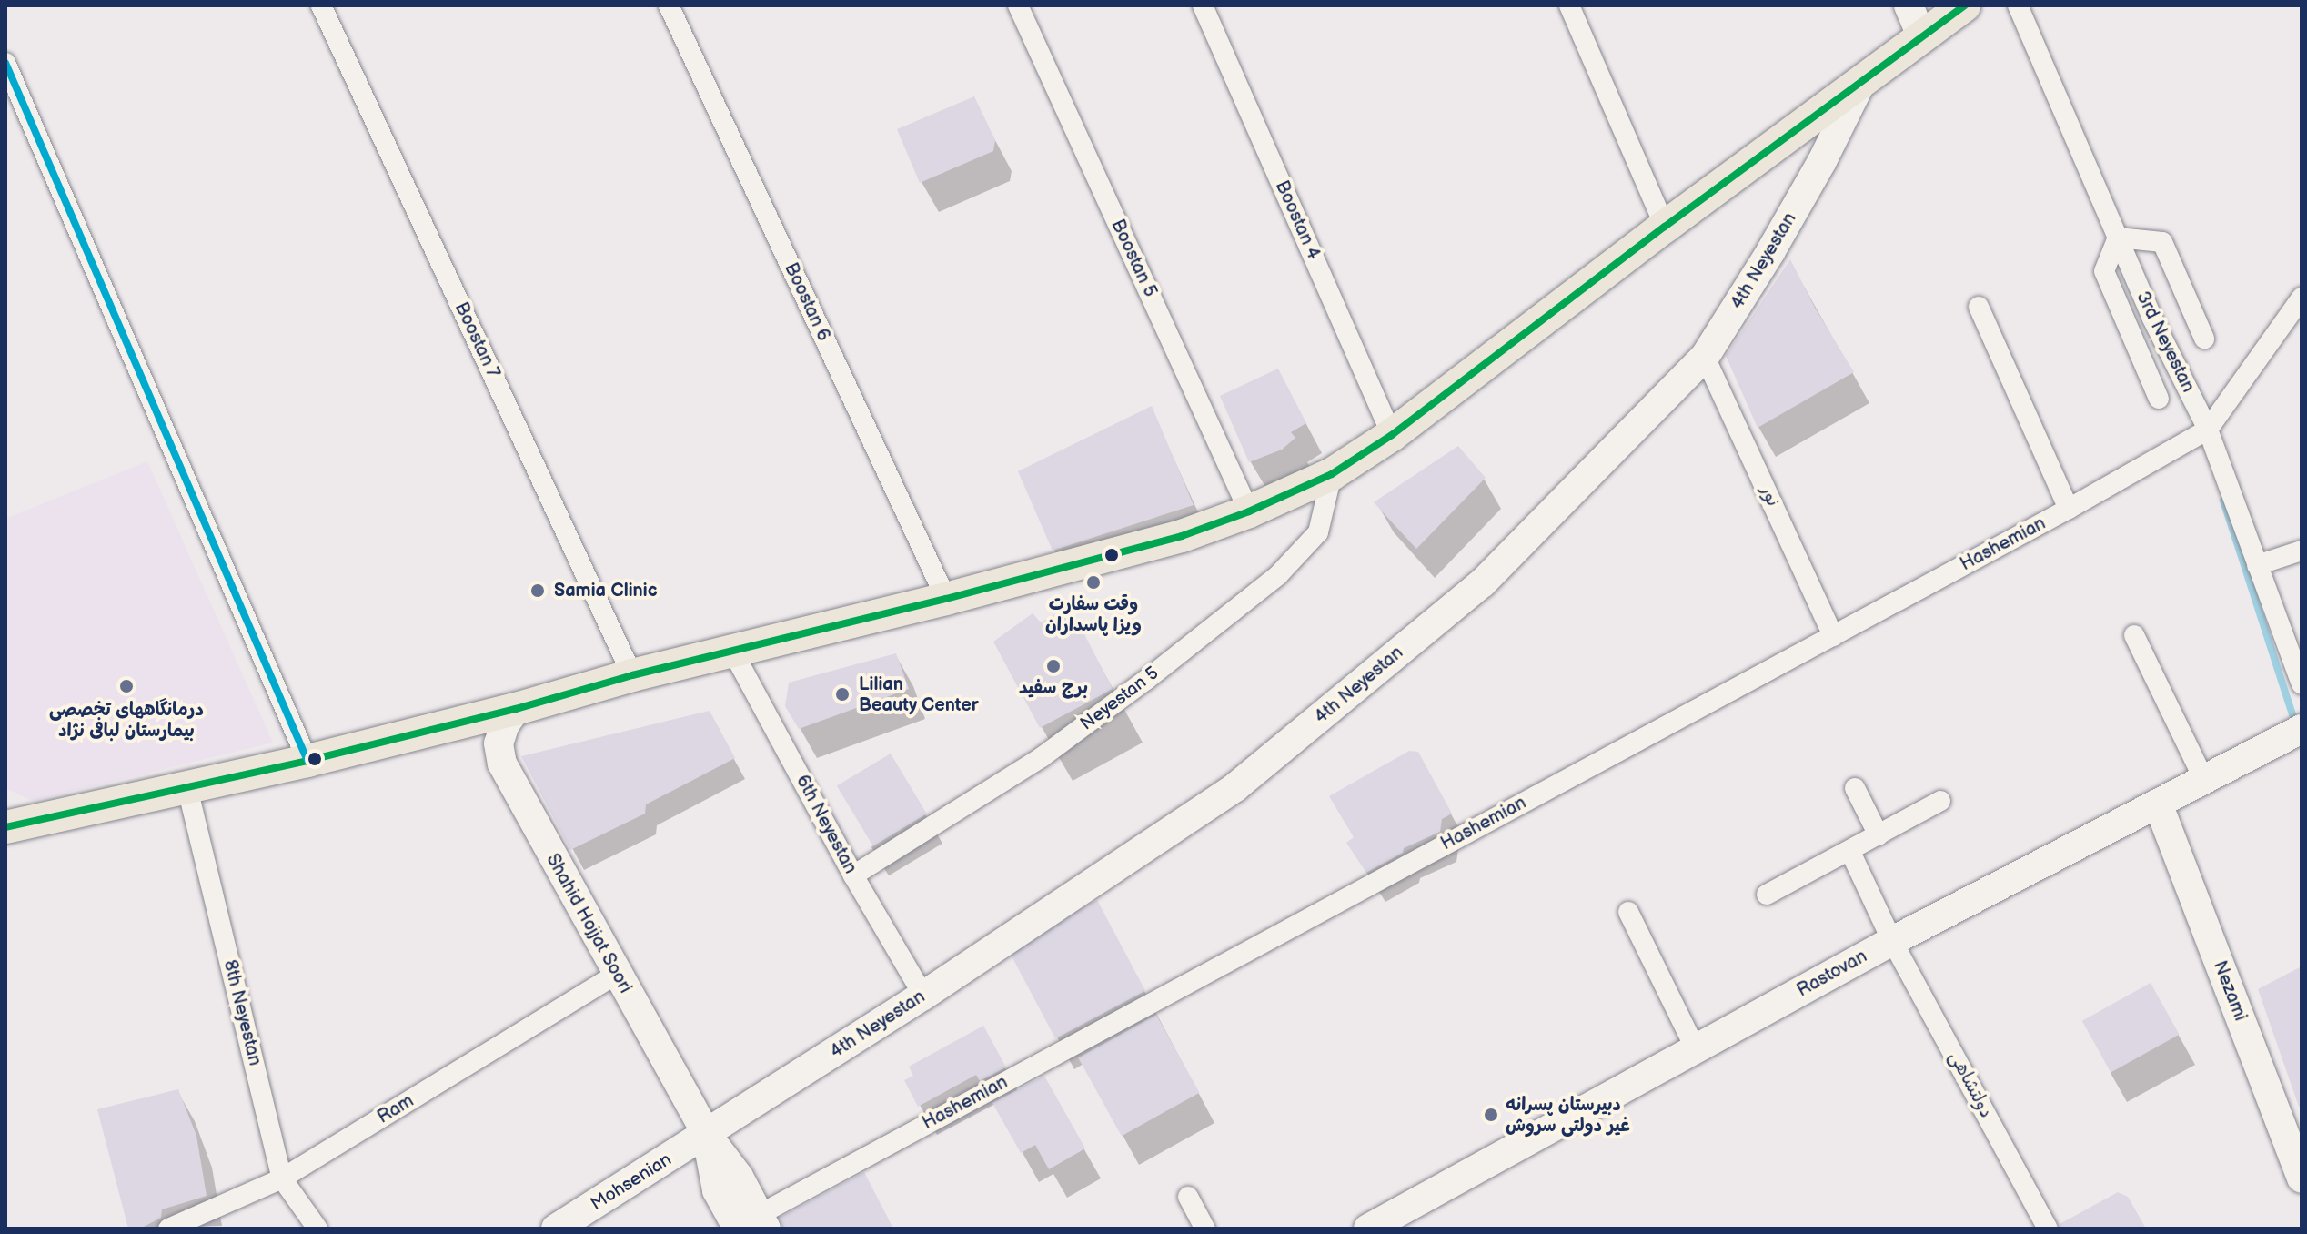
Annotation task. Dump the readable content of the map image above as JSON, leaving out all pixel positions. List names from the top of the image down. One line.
{"streets":{"street":["Boostan 4","Boostan 5","4th Neyestan","Boostan 6","Boostan 7","3rd Neyestan","نور","Hashemian","Neyestan 5","6th Neyestan","Shahid Hojjat Soori","Rastovan","Nezami","8th Neyestan","دولتشاهی","Ram","Mohsenian"]},"crossings":[["4th Neyestan","نور"],["4th Neyestan","6th Neyestan"],["4th Neyestan","Shahid Hojjat Soori"],["4th Neyestan","Mohsenian"],["3rd Neyestan","Hashemian"],["نور","Hashemian"],["Hashemian","Shahid Hojjat Soori"],["Neyestan 5","6th Neyestan"],["Shahid Hojjat Soori","Ram"],["Shahid Hojjat Soori","Mohsenian"],["Rastovan","Nezami"],["Rastovan","دولتشاهی"],["8th Neyestan","Ram"]],"places":["وقت سفارت ویزا پاسداران","Samia Clinic","برج سفید","درمانگاههای تخصصی بیمارستان لبافی نژاد","Lilian Beauty Center","دبیرستان پسرانه غیر دولتی سروش"]}
